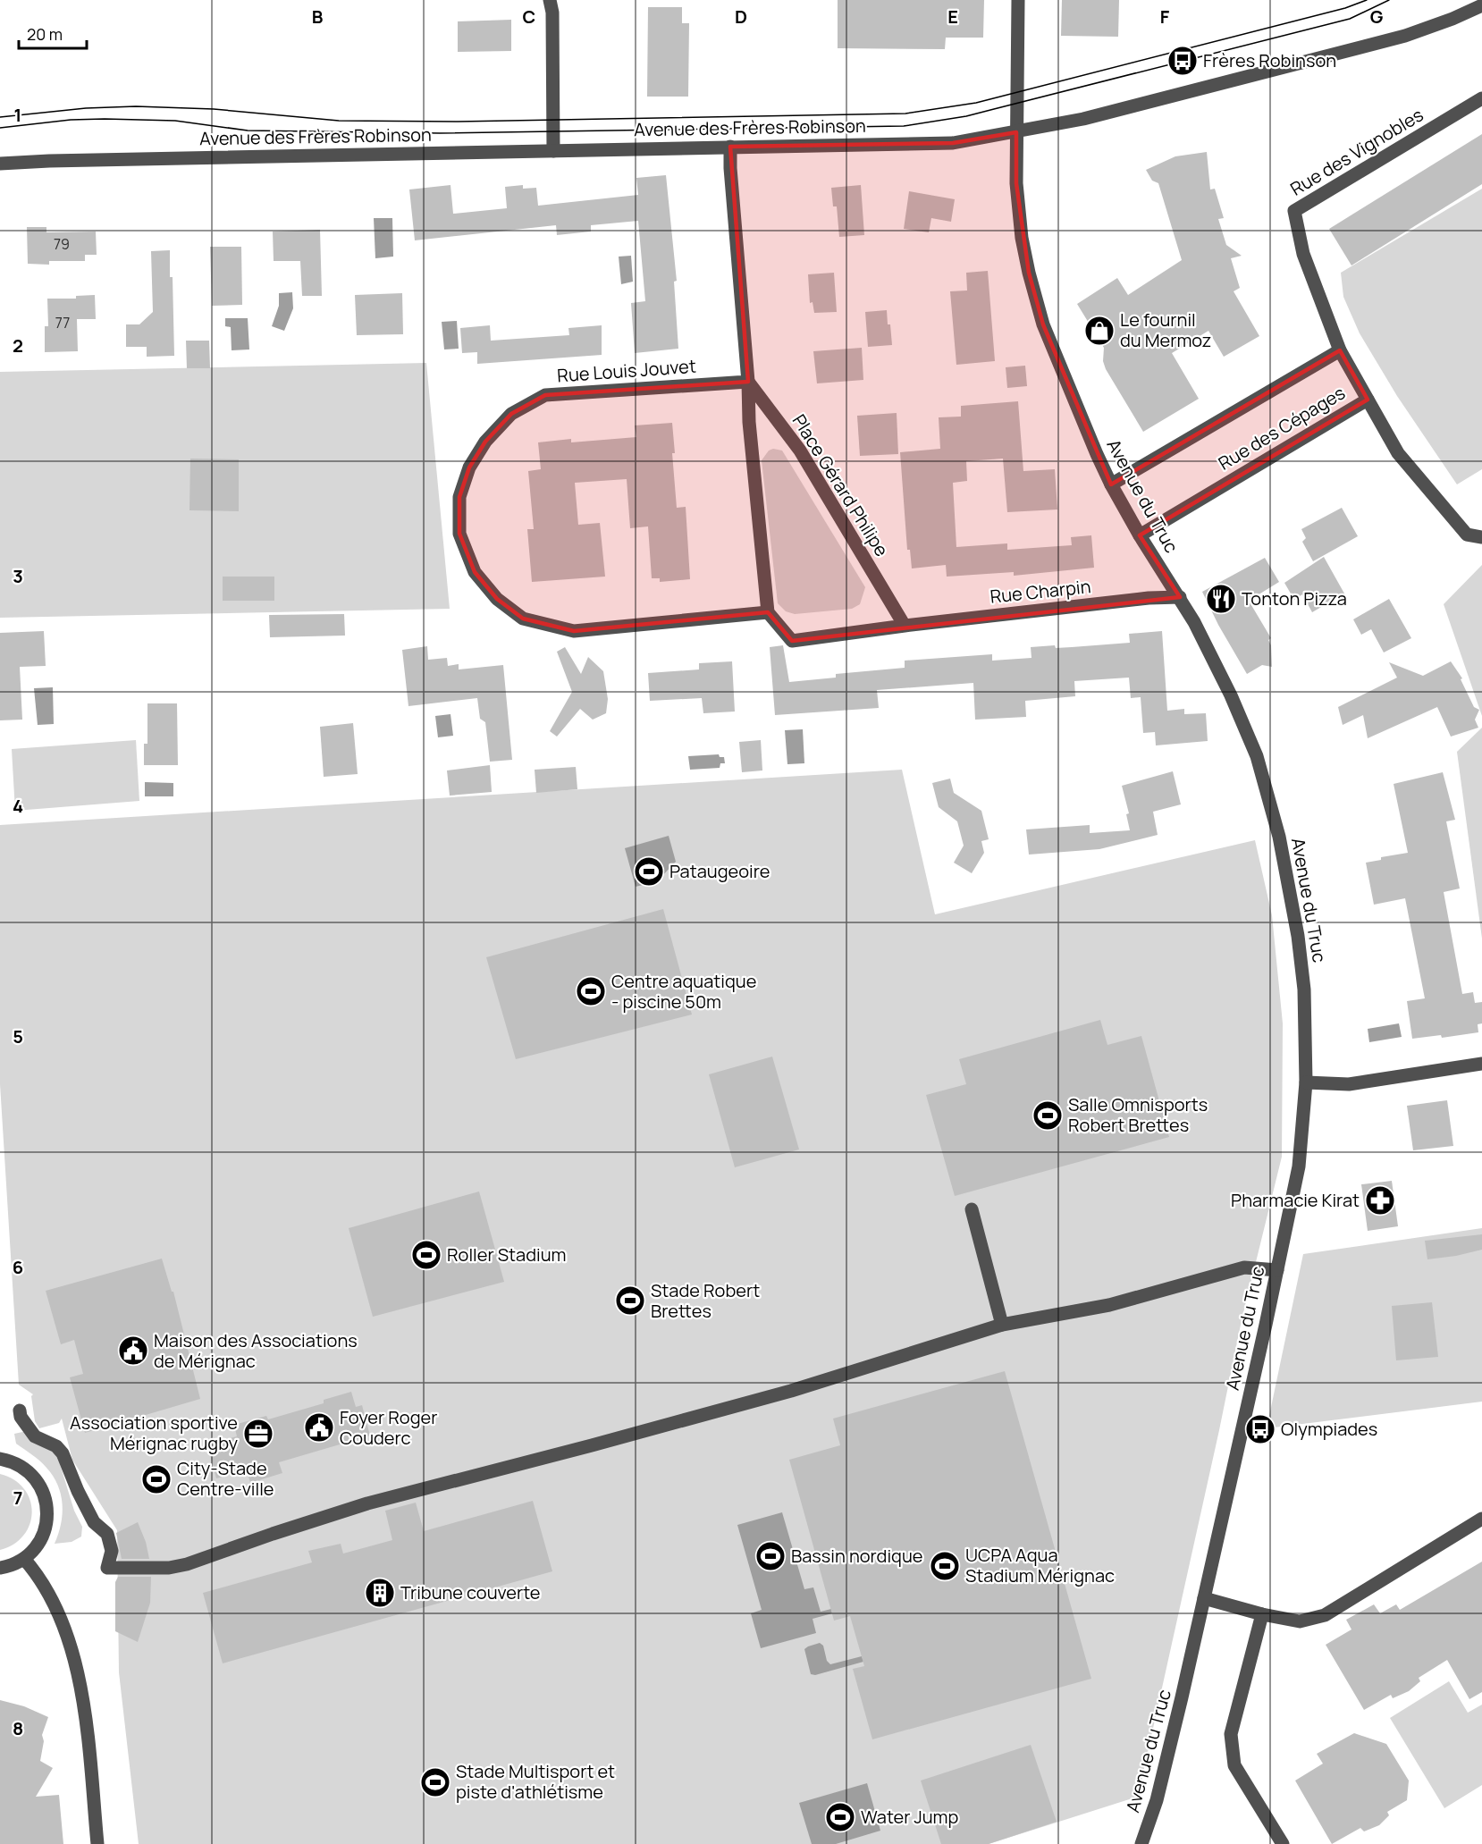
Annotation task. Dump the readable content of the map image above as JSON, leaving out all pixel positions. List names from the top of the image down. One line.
{"streets":{"street":["Avenue des Frères Robinson","Rue des Vignobles","Rue Louis Jouvet","Rue des Cépages","Place Gérard Philipe","Avenue du Truc","Rue Charpin"]},"crossings":[["Avenue des Frères Robinson","Avenue du Truc"],["Rue des Vignobles","Rue des Cépages"],["Rue Louis Jouvet","Place Gérard Philipe"],["Rue des Cépages","Avenue du Truc"],["Place Gérard Philipe","Rue Charpin"],["Avenue du Truc","Rue Charpin"]],"places":{"bus stop":["Frères Robinson","Olympiades"],"shop":["Le fournil du Mermoz"],"restaurant":["Tonton Pizza"],"sports":["Pataugeoire","Centre aquatique - piscine 50m","Salle Omnisports Robert Brettes","Roller Stadium","Stade Robert Brettes","City-Stade Centre-ville","Bassin nordique","UCPA Aqua Stadium Mérignac","Stade Multisport et piste d'athlétisme","Water Jump"],"pharmacy":["Pharmacie Kirat"],"public building":["Maison des Associations de Mérignac","Foyer Roger Couderc"],"office":["Association sportive Mérignac rugby"],"building":["Tribune couverte"]},"house_numbers":["79","77"],"scale_bar":"20 m","grid":{"columns":["B","C","D","E","F","G"],"rows":["1","2","3","4","5","6","7","8"]}}
